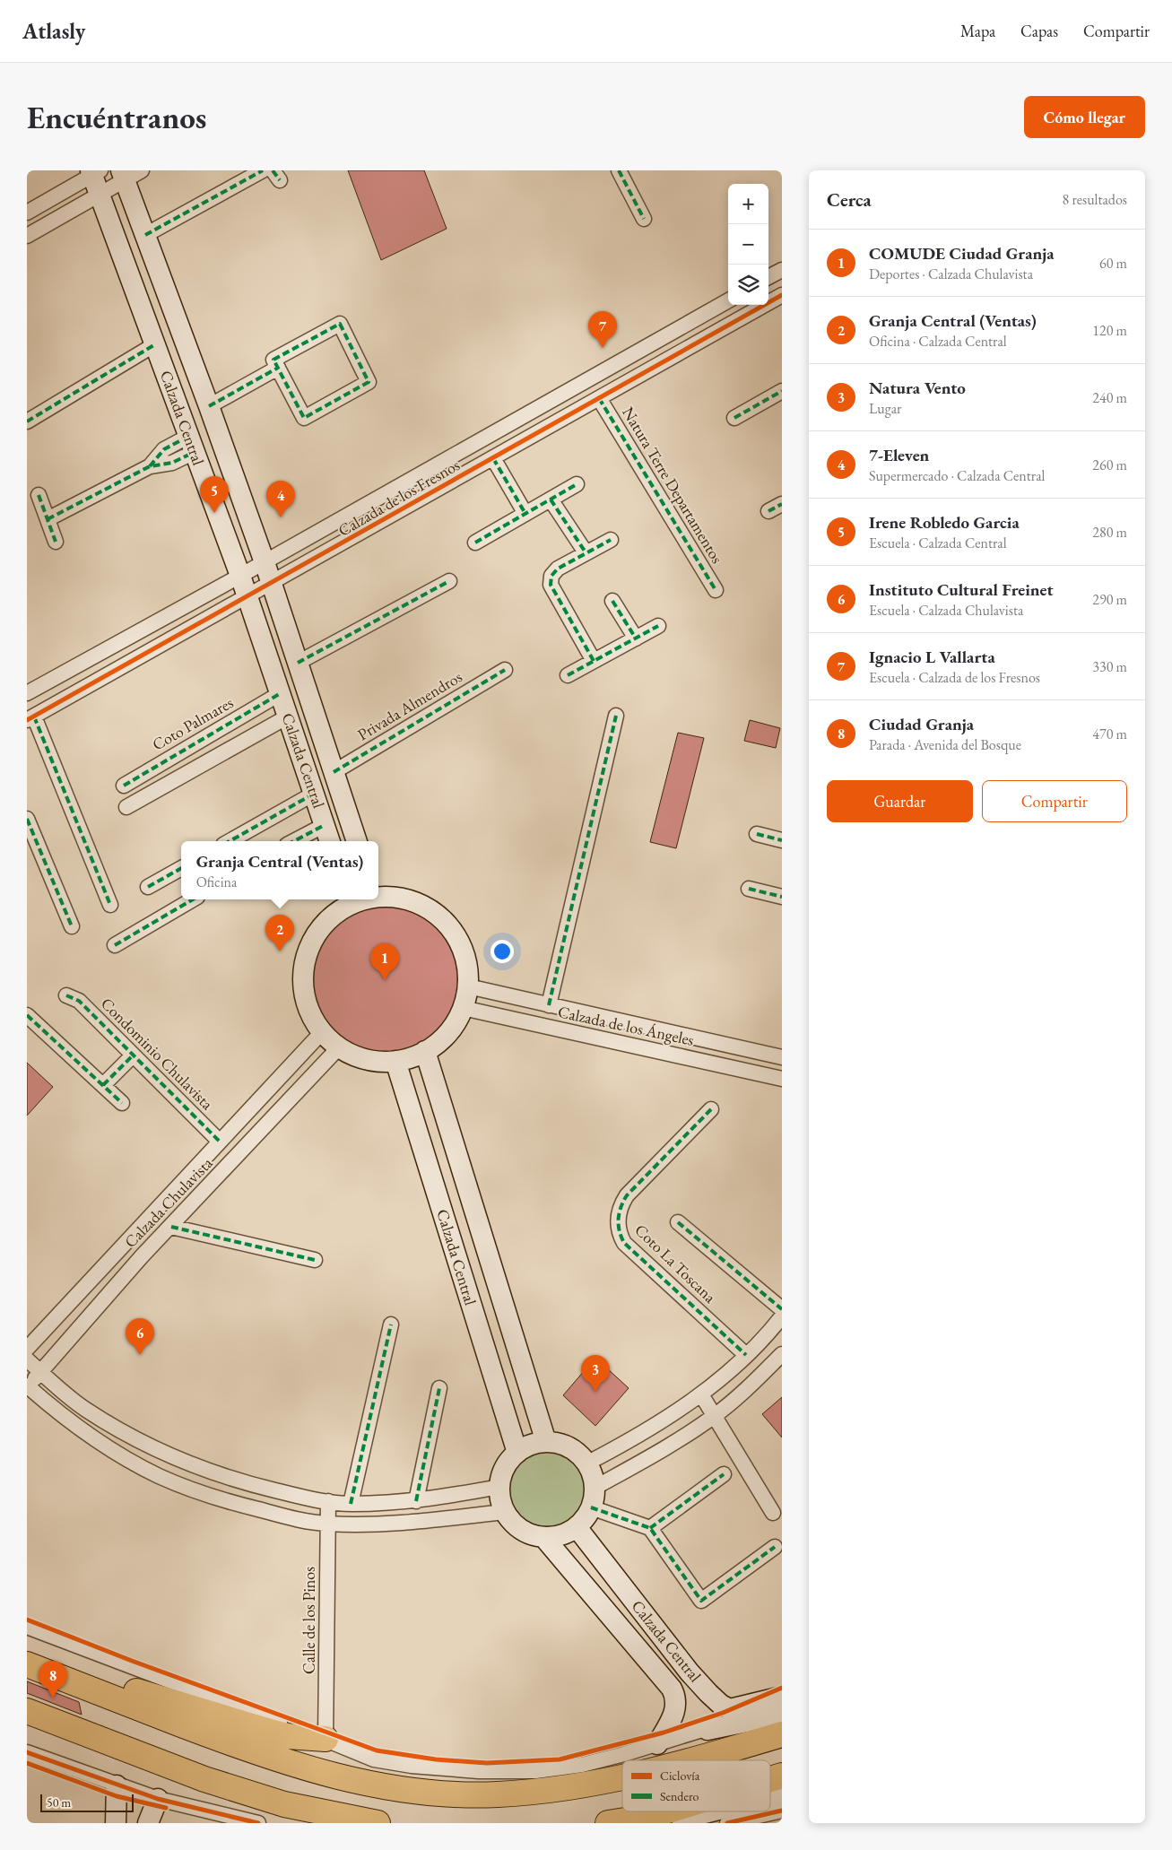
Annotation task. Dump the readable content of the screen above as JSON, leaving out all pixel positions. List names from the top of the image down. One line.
{"streets":{"street":["Calzada Central","Natura Terre Departamentos","Calzada de los Fresnos","Privada Almendros","Coto Palmares","Calzada de los Ángeles","Condominio Chulavista","Calzada Chulavista","Coto La Toscana","Calle de los Pinos"]},"crossings":[["Calzada Central","Calzada de los Fresnos"],["Calzada Central","Privada Almendros"],["Calzada Central","Coto Palmares"],["Natura Terre Departamentos","Calzada de los Fresnos"],["Condominio Chulavista","Calzada Chulavista"]],"legend":["Ciclovía","Sendero"],"scale_bar":"50 m","page":{"header":"Atlasly","nav":["Mapa","Capas","Compartir"],"buttons":["Cómo llegar",["Guardar","Compartir"]],"title":"Encuéntranos","heading":["Cerca","8 resultados"],"map_buttons":["+","−"],"list":[{"mark":"1","name":"COMUDE Ciudad Granja","note":"Deportes · Calzada Chulavista","value":"60 m"},{"mark":"2","name":"Granja Central (Ventas)","note":"Oficina · Calzada Central","value":"120 m"},{"mark":"3","name":"Natura Vento","note":"Lugar","value":"240 m"},{"mark":"4","name":"7-Eleven","note":"Supermercado · Calzada Central","value":"260 m"},{"mark":"5","name":"Irene Robledo Garcia","note":"Escuela · Calzada Central","value":"280 m"},{"mark":"6","name":"Instituto Cultural Freinet","note":"Escuela · Calzada Chulavista","value":"290 m"},{"mark":"7","name":"Ignacio L Vallarta","note":"Escuela · Calzada de los Fresnos","value":"330 m"},{"mark":"8","name":"Ciudad Granja","note":"Parada · Avenida del Bosque","value":"470 m"}],"pins":["7","5","4","2","1","6","3","8"],"popup":["Granja Central (Ventas)","Oficina"],"scale":"50 m"}}
